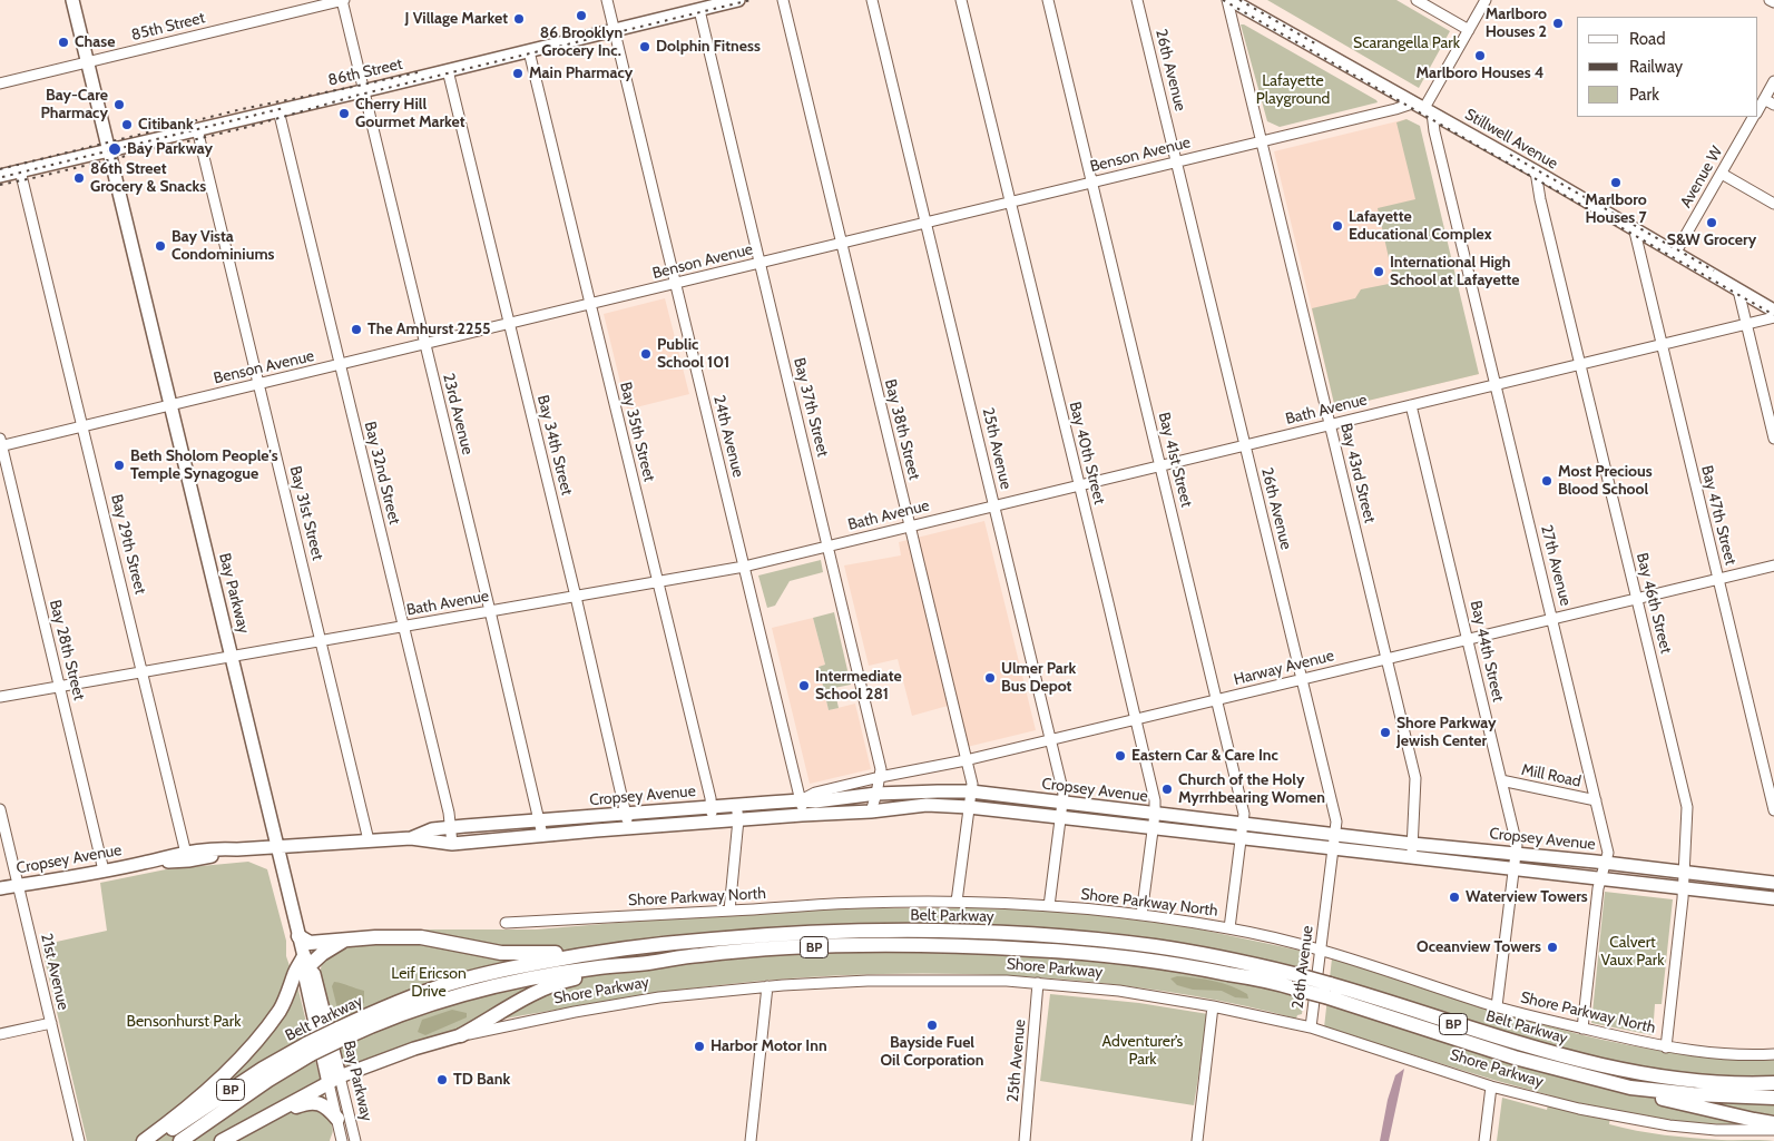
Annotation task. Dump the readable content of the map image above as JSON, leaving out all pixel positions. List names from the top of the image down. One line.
{"streets":{"highway":["Belt Parkway","BP"],"main road":["86th Street","Stillwell Avenue","Bay Parkway","Cropsey Avenue","Shore Parkway"],"street":["85th Street","26th Avenue","Benson Avenue","Avenue W","Bay 37th Street","Bath Avenue","23rd Avenue","Bay 38th Street","Bay 35th Street","24th Avenue","Bay 34th Street","25th Avenue","Bay 40th Street","Bay 41st Street","Bay 32nd Street","Bay 43rd Street","Bay 31st Street","Bay 47th Street","Bay 29th Street","27th Avenue","Bay 46th Street","Bay 28th Street","Bay 44th Street","Harway Avenue","Mill Road","Shore Parkway North","21st Avenue"]},"crossings":[["85th Street","23rd Avenue"],["85th Street","Bay Parkway"],["26th Avenue","Benson Avenue"],["26th Avenue","Bath Avenue"],["26th Avenue","Harway Avenue"],["26th Avenue","Cropsey Avenue"],["26th Avenue","Shore Parkway North"],["26th Avenue","Shore Parkway"],["86th Street","Bay 37th Street"],["86th Street","23rd Avenue"],["86th Street","Bay 35th Street"],["86th Street","24th Avenue"],["86th Street","Bay 34th Street"],["86th Street","Bay 32nd Street"],["86th Street","Bay 31st Street"],["86th Street","Bay 29th Street"],["86th Street","Bay Parkway"],["Stillwell Avenue","Benson Avenue"],["Stillwell Avenue","Avenue W"],["Stillwell Avenue","Bay 43rd Street"],["Stillwell Avenue","Bay 47th Street"],["Stillwell Avenue","27th Avenue"],["Stillwell Avenue","Bay 46th Street"],["Benson Avenue","Bay 37th Street"],["Benson Avenue","23rd Avenue"],["Benson Avenue","Bay 38th Street"],["Benson Avenue","Bay 35th Street"],["Benson Avenue","24th Avenue"],["Benson Avenue","Bay 34th Street"],["Benson Avenue","25th Avenue"],["Benson Avenue","Bay 40th Street"],["Benson Avenue","Bay 41st Street"],["Benson Avenue","Bay 32nd Street"],["Benson Avenue","Bay 43rd Street"],["Benson Avenue","Bay 31st Street"],["Benson Avenue","Bay 29th Street"],["Benson Avenue","27th Avenue"],["Benson Avenue","Bay Parkway"],["Benson Avenue","Bay 28th Street"],["Bay 37th Street","Bath Avenue"],["Bay 37th Street","Harway Avenue"],["Bay 37th Street","Cropsey Avenue"],["Bath Avenue","23rd Avenue"],["Bath Avenue","Bay 38th Street"],["Bath Avenue","Bay 35th Street"],["Bath Avenue","24th Avenue"],["Bath Avenue","Bay 34th Street"],["Bath Avenue","25th Avenue"],["Bath Avenue","Bay 40th Street"],["Bath Avenue","Bay 41st Street"],["Bath Avenue","Bay 32nd Street"],["Bath Avenue","Bay 43rd Street"],["Bath Avenue","Bay 31st Street"],["Bath Avenue","Bay 47th Street"],["Bath Avenue","Bay 29th Street"],["Bath Avenue","27th Avenue"],["Bath Avenue","Bay Parkway"],["Bath Avenue","Bay 46th Street"],["Bath Avenue","Bay 28th Street"],["Bath Avenue","Bay 44th Street"],["23rd Avenue","Cropsey Avenue"],["Bay 38th Street","Harway Avenue"],["Bay 38th Street","Cropsey Avenue"],["Bay 38th Street","Shore Parkway North"],["Bay 35th Street","Cropsey Avenue"],["24th Avenue","Harway Avenue"],["24th Avenue","Cropsey Avenue"],["Bay 34th Street","Cropsey Avenue"],["25th Avenue","Harway Avenue"],["25th Avenue","Cropsey Avenue"],["25th Avenue","Shore Parkway North"],["25th Avenue","Shore Parkway"],["Bay 40th Street","Harway Avenue"],["Bay 40th Street","Cropsey Avenue"],["Bay 40th Street","Shore Parkway North"],["Bay 41st Street","Harway Avenue"],["Bay 41st Street","Cropsey Avenue"],["Bay 41st Street","Shore Parkway North"],["Bay 32nd Street","Cropsey Avenue"],["Bay 43rd Street","Harway Avenue"],["Bay 43rd Street","Cropsey Avenue"],["Bay 31st Street","Cropsey Avenue"],["Bay 47th Street","Harway Avenue"],["Bay 29th Street","Cropsey Avenue"],["27th Avenue","Harway Avenue"],["27th Avenue","Mill Road"],["27th Avenue","Cropsey Avenue"],["27th Avenue","Shore Parkway North"],["Bay Parkway","Cropsey Avenue"],["Bay Parkway","Shore Parkway"],["Bay 46th Street","Harway Avenue"],["Bay 46th Street","Cropsey Avenue"],["Bay 46th Street","Shore Parkway North"],["Bay 28th Street","Cropsey Avenue"],["Bay 44th Street","Harway Avenue"],["Bay 44th Street","Mill Road"],["Bay 44th Street","Cropsey Avenue"],["Bay 44th Street","Shore Parkway North"],["Harway Avenue","Cropsey Avenue"],["Cropsey Avenue","21st Avenue"]],"parks":["Scarangella Park","Lafayette Playground","Calvert Vaux Park","Leif Ericson Drive","Bensonhurst Park","Adventurer’s Park"],"places":["86 Brooklyn Grocery Inc.","J Village Market","Marlboro Houses 2","Chase","Dolphin Fitness","Marlboro Houses 4","Main Pharmacy","Bay-Care Pharmacy","Cherry Hill Gourmet Market","Citibank","Bay Parkway","86th Street Grocery & Snacks","Marlboro Houses 7","S&W Grocery","Lafayette Educational Complex","Bay Vista Condominiums","International High School at Lafayette","The Amhurst 2255","Public School 101","Beth Sholom People's Temple Synagogue","Most Precious Blood School","Ulmer Park Bus Depot","Intermediate School 281","Shore Parkway Jewish Center","Eastern Car & Care Inc","Church of the Holy Myrrhbearing Women","Waterview Towers","Oceanview Towers","Bayside Fuel Oil Corporation","Harbor Motor Inn","TD Bank"],"legend":["Road","Railway","Park"]}
